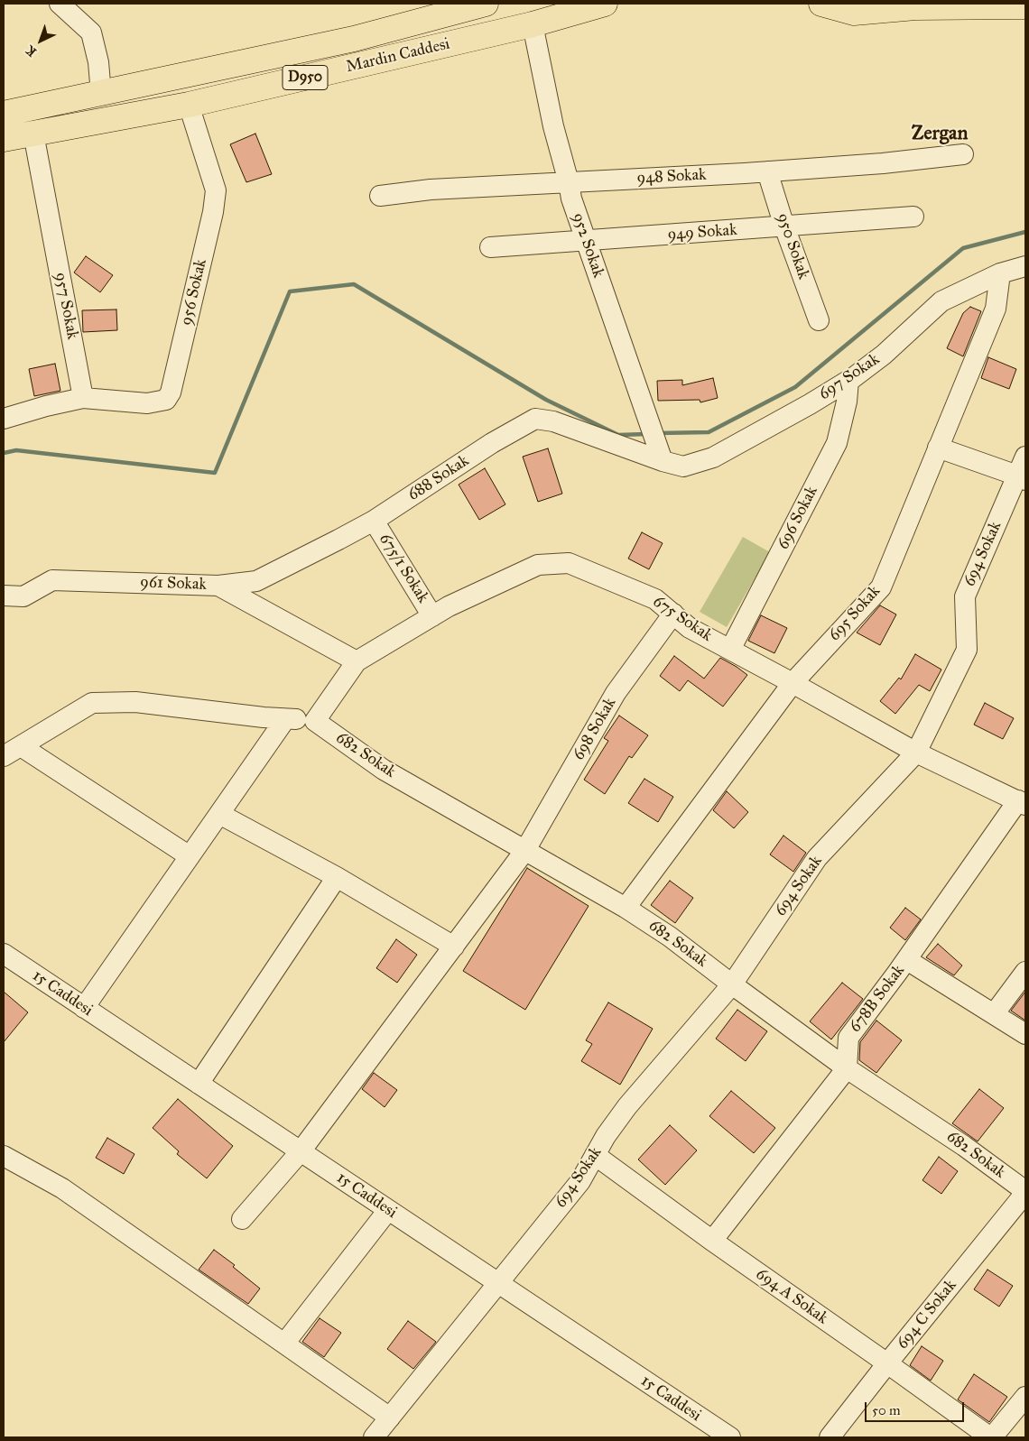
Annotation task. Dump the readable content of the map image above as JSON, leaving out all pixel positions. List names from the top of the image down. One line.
{"streets":{"main road":["Mardin Caddesi","D950"],"street":["948 Sokak","949 Sokak","952 Sokak","950 Sokak","956 Sokak","957 Sokak","697 Sokak","688 Sokak","696 Sokak","694 Sokak","675/1 Sokak","961 Sokak","695 Sokak","675 Sokak","698 Sokak","682 Sokak","15 Caddesi","678B Sokak","694 A Sokak","694 C Sokak"]},"crossings":[["Mardin Caddesi","952 Sokak"],["Mardin Caddesi","956 Sokak"],["Mardin Caddesi","957 Sokak"],["948 Sokak","952 Sokak"],["948 Sokak","950 Sokak"],["949 Sokak","952 Sokak"],["949 Sokak","950 Sokak"],["952 Sokak","697 Sokak"],["952 Sokak","688 Sokak"],["956 Sokak","957 Sokak"],["697 Sokak","688 Sokak"],["697 Sokak","696 Sokak"],["697 Sokak","695 Sokak"],["688 Sokak","675/1 Sokak"],["688 Sokak","961 Sokak"],["696 Sokak","675 Sokak"],["694 Sokak","675 Sokak"],["694 Sokak","682 Sokak"],["694 Sokak","15 Caddesi"],["694 Sokak","694 A Sokak"],["675/1 Sokak","675 Sokak"],["961 Sokak","675 Sokak"],["695 Sokak","675 Sokak"],["695 Sokak","682 Sokak"],["675 Sokak","698 Sokak"],["675 Sokak","678B Sokak"],["698 Sokak","682 Sokak"],["698 Sokak","15 Caddesi"],["682 Sokak","678B Sokak"],["682 Sokak","694 C Sokak"],["694 A Sokak","694 C Sokak"]],"districts":["Zergan"],"scale_bar":"50 m","north":"bottom left"}
